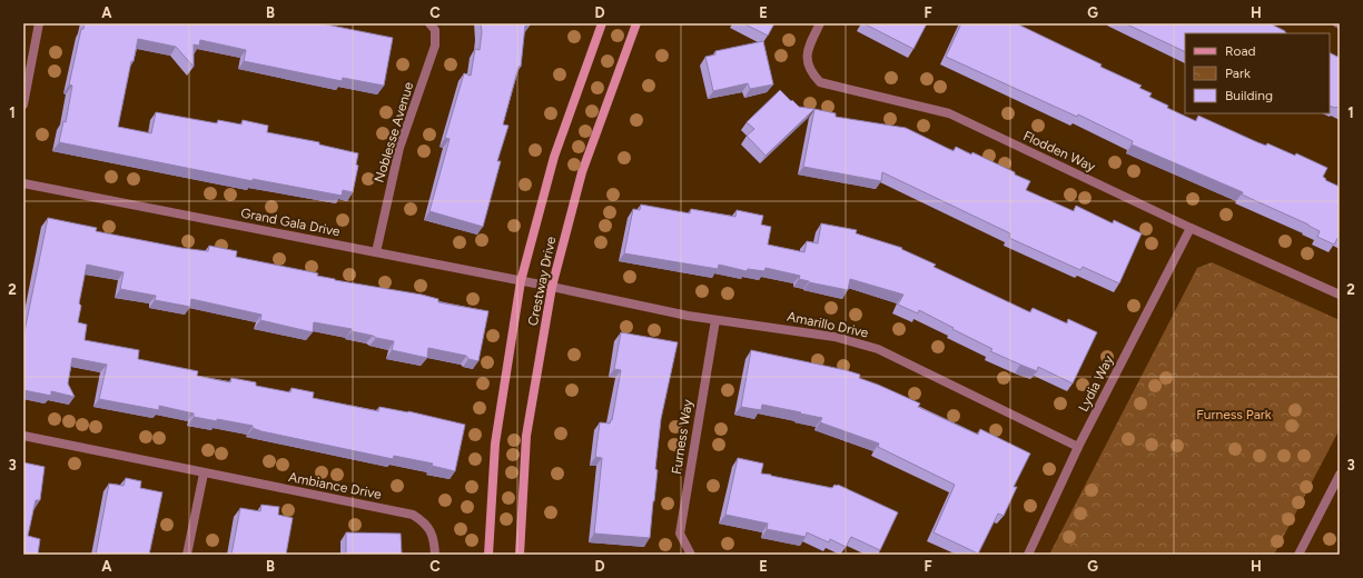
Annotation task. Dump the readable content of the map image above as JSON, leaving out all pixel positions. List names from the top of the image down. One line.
{"streets":{"street":["Noblesse Avenue","Flodden Way","Grand Gala Drive","Crestway Drive","Amarillo Drive","Lydia Way","Furness Way","Ambiance Drive"]},"crossings":[["Noblesse Avenue","Grand Gala Drive"],["Flodden Way","Lydia Way"],["Grand Gala Drive","Crestway Drive"],["Grand Gala Drive","Amarillo Drive"],["Crestway Drive","Amarillo Drive"],["Amarillo Drive","Lydia Way"],["Amarillo Drive","Furness Way"]],"parks":["Furness Park"],"legend":["Road","Park","Building"],"grid":{"columns":["A","B","C","D","E","F","G","H"],"rows":["1","2","3"]}}
